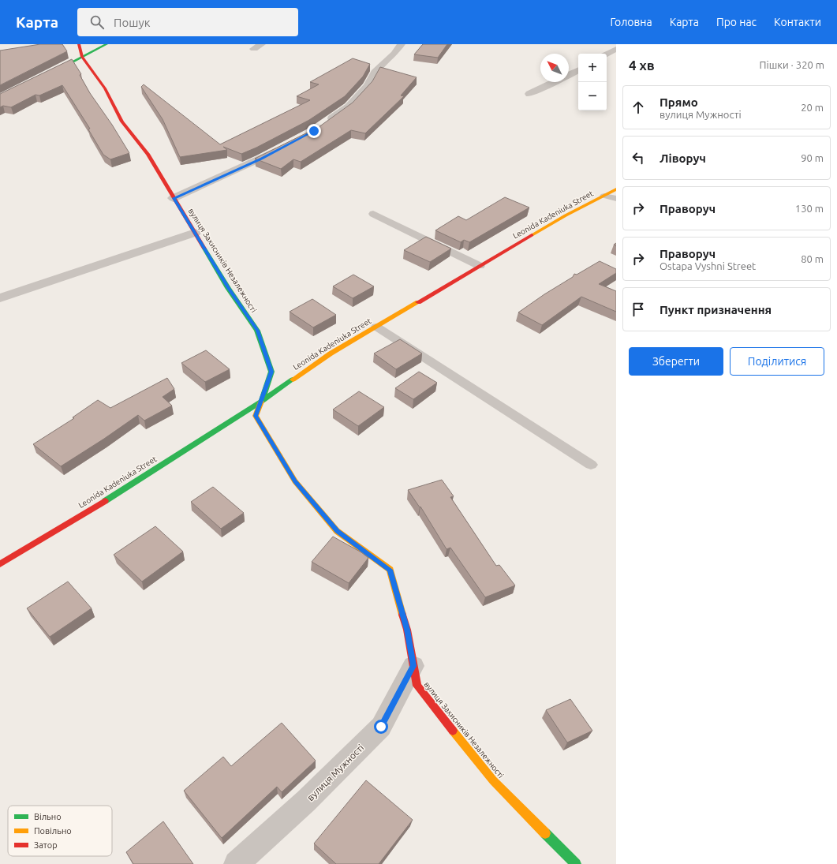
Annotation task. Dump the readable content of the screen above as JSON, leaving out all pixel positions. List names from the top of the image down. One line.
{"streets":{"street":["Leonida Kadeniuka Street","вулиця Захисників Незалежності","вулиця Мужності"]},"crossings":[["Leonida Kadeniuka Street","вулиця Захисників Незалежності"],["вулиця Захисників Незалежності","вулиця Мужності"]],"legend":["Вільно","Повільно","Затор"],"north":"top left","page":{"header":"Карта","search":"Пошук","nav":["Головна","Карта","Про нас","Контакти"],"heading":["4 хв","Пішки · 320 m"],"map_buttons":["+","−"],"list":[["Прямо","вулиця Мужності","20 m"],["Ліворуч","90 m"],["Праворуч","130 m"],["Праворуч","Ostapa Vyshni Street","80 m"],"Пункт призначення"],"buttons":["Зберегти","Поділитися"]}}
